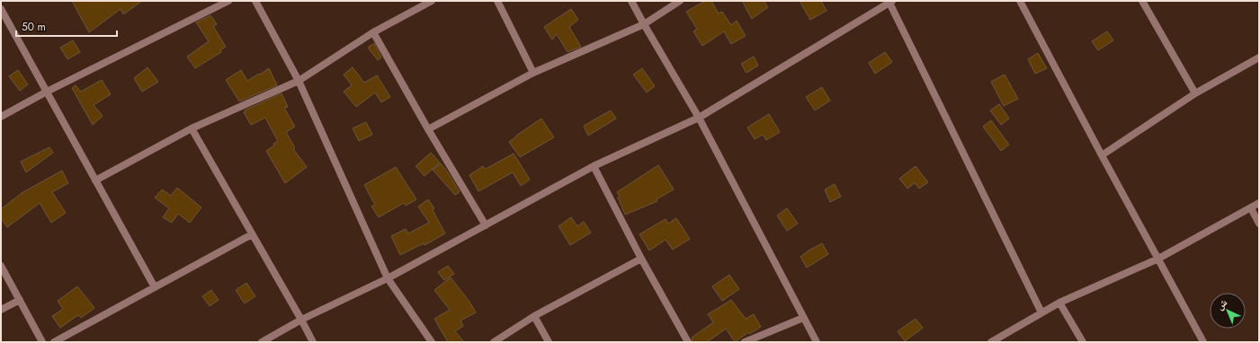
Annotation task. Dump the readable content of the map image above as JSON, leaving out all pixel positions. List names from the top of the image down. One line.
{"scale_bar":"50 m","north":"top left"}
